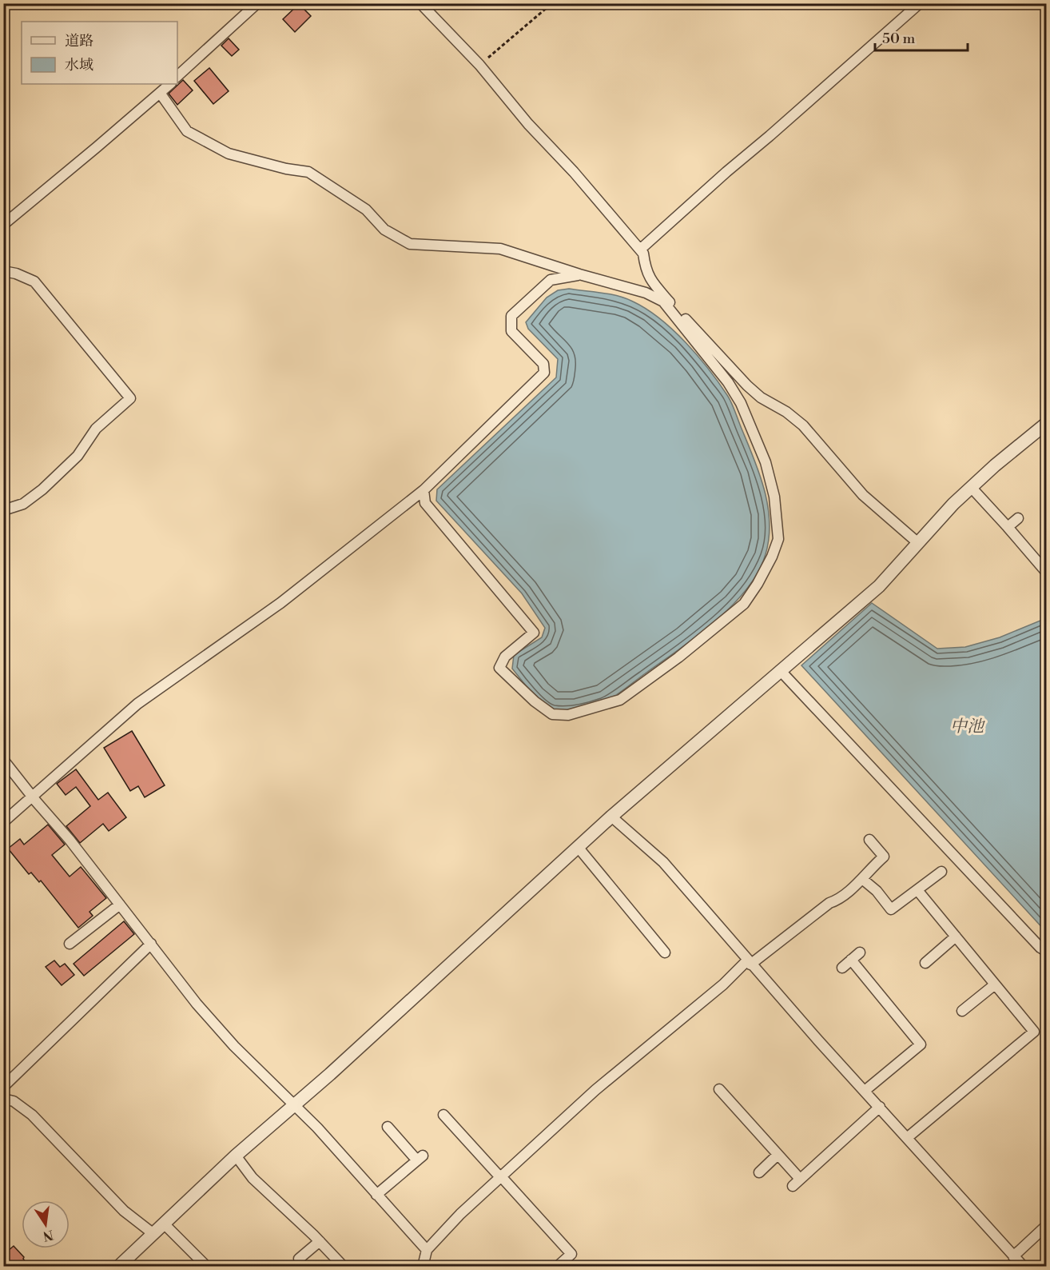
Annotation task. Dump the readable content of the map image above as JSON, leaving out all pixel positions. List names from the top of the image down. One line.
{"water":["中池"],"legend":["道路","水域"],"scale_bar":"50 m","north":"bottom"}
